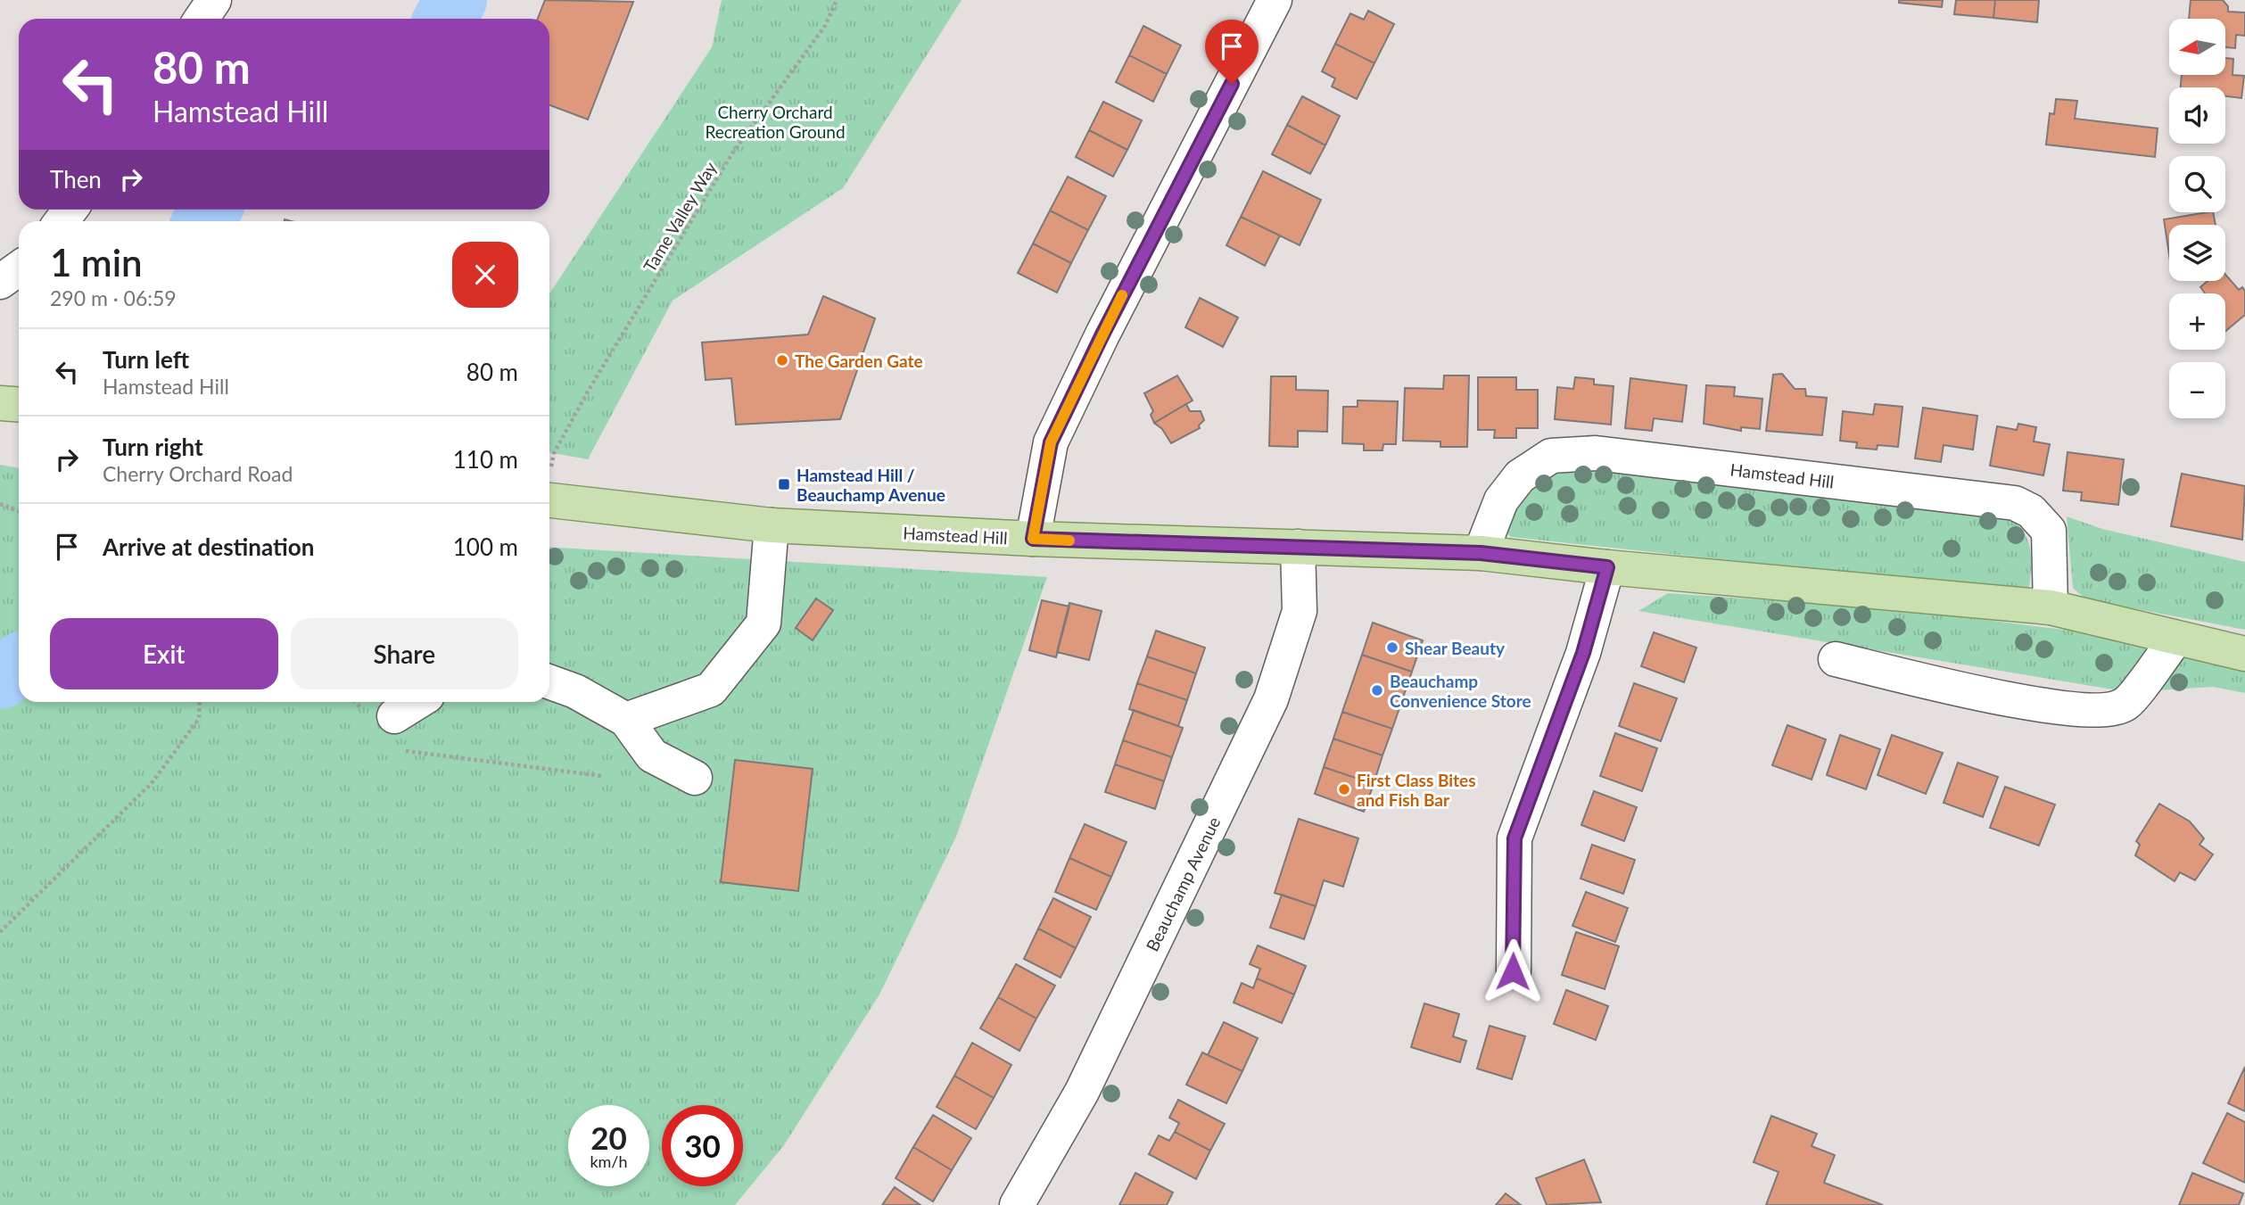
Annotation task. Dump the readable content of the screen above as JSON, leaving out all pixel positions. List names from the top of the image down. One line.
{"streets":{"main road":["Hamstead Hill"],"street":["Beauchamp Avenue"],"path":["Tame Valley Way"]},"crossings":[["Hamstead Hill","Beauchamp Avenue"]],"parks":["Cherry Orchard Recreation Ground"],"places":{"other":["The Garden Gate","Shear Beauty","Beauchamp Convenience Store","First Class Bites and Fish Bar"],"transit":["Hamstead Hill / Beauchamp Avenue"]},"north":"left","page":{"map_buttons":["+","−"],"turn":["80 m","Hamstead Hill"],"then":"Then","heading":["1 min","290 m · 06:59"],"list":[{"name":"Turn left","note":"Hamstead Hill","value":"80 m"},{"name":"Turn right","note":"Cherry Orchard Road","value":"110 m"},{"name":"Arrive at destination","value":"100 m"}],"buttons":["Exit","Share"],"speed":"20 km/h","limit":"30"}}
